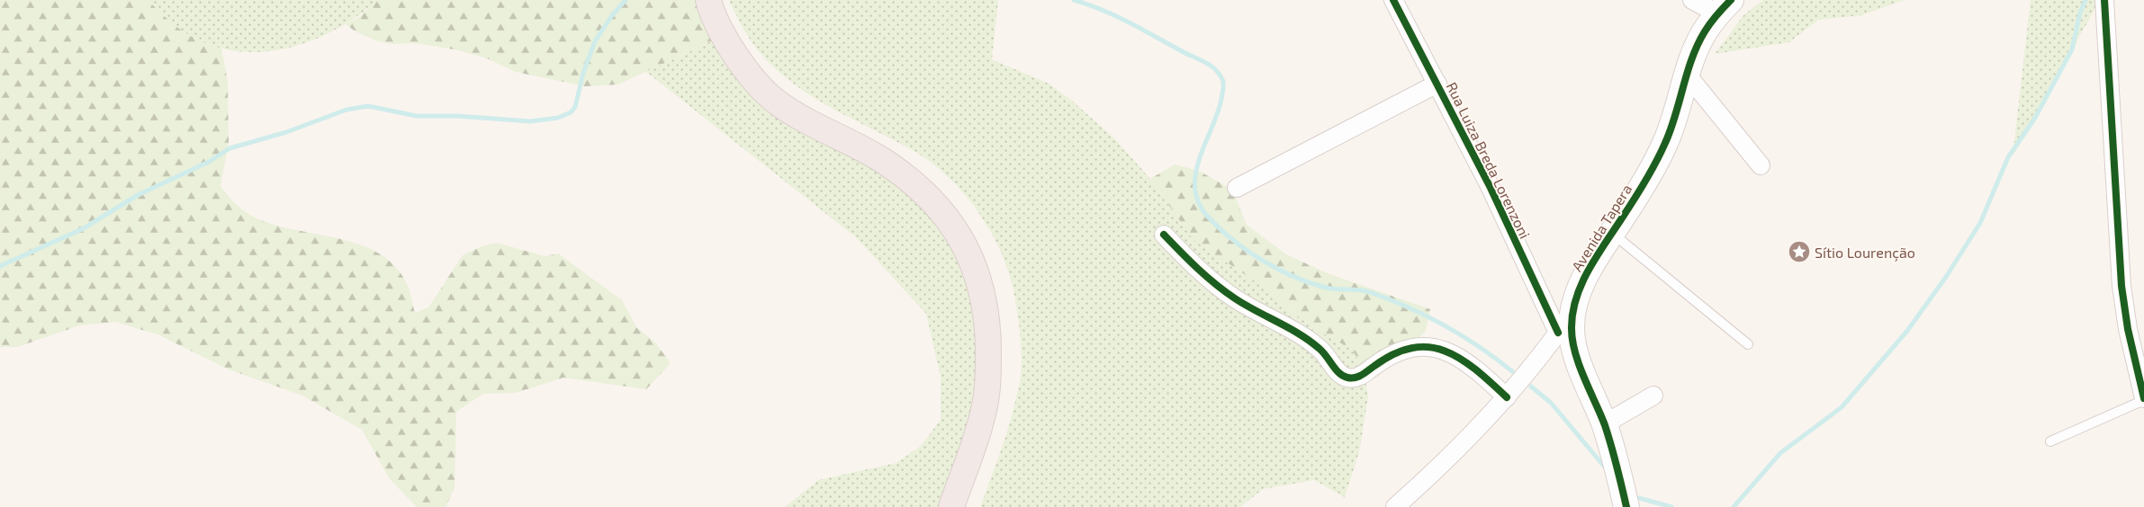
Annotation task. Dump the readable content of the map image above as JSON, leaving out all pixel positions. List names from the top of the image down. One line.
{"streets":{"street":["Rua Luiza Breda Lorenzoni","Avenida Tapera"]},"places":{"place":["Sítio Lourenção"]}}
